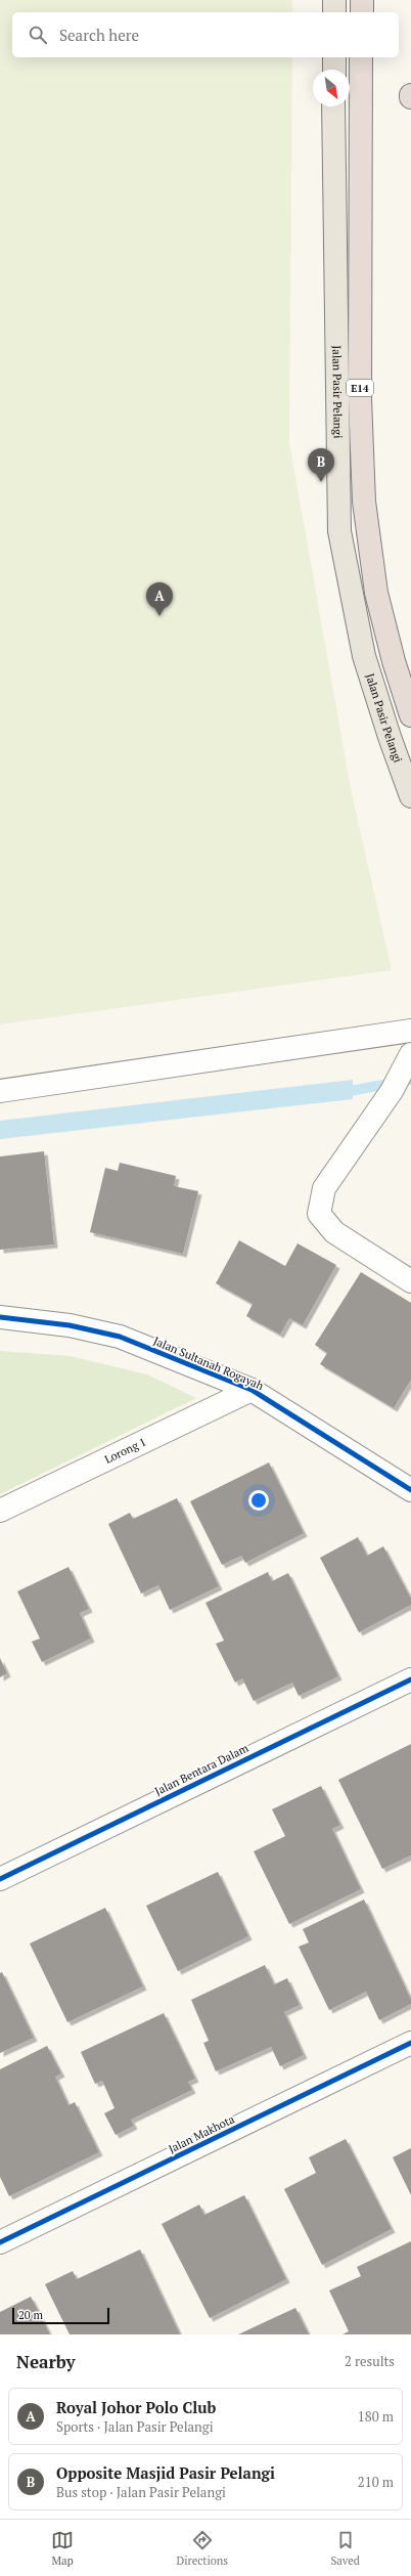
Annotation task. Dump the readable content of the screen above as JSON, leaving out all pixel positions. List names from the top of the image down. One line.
{"streets":{"highway":["E14"],"main road":["Jalan Pasir Pelangi"],"street":["Jalan Sultanah Rogayah","Lorong 1","Jalan Bentara Dalam","Jalan Makhota"]},"crossings":[["Jalan Sultanah Rogayah","Lorong 1"]],"scale_bar":"20 m","north":"bottom right","page":{"search":"Search here","pins":["B","A"],"scale":"20 m","heading":["Nearby","2 results"],"list":[{"mark":"A","name":"Royal Johor Polo Club","note":"Sports · Jalan Pasir Pelangi","value":"180 m"},{"mark":"B","name":"Opposite Masjid Pasir Pelangi","note":"Bus stop · Jalan Pasir Pelangi","value":"210 m"}],"nav":["Map","Directions","Saved"]}}
